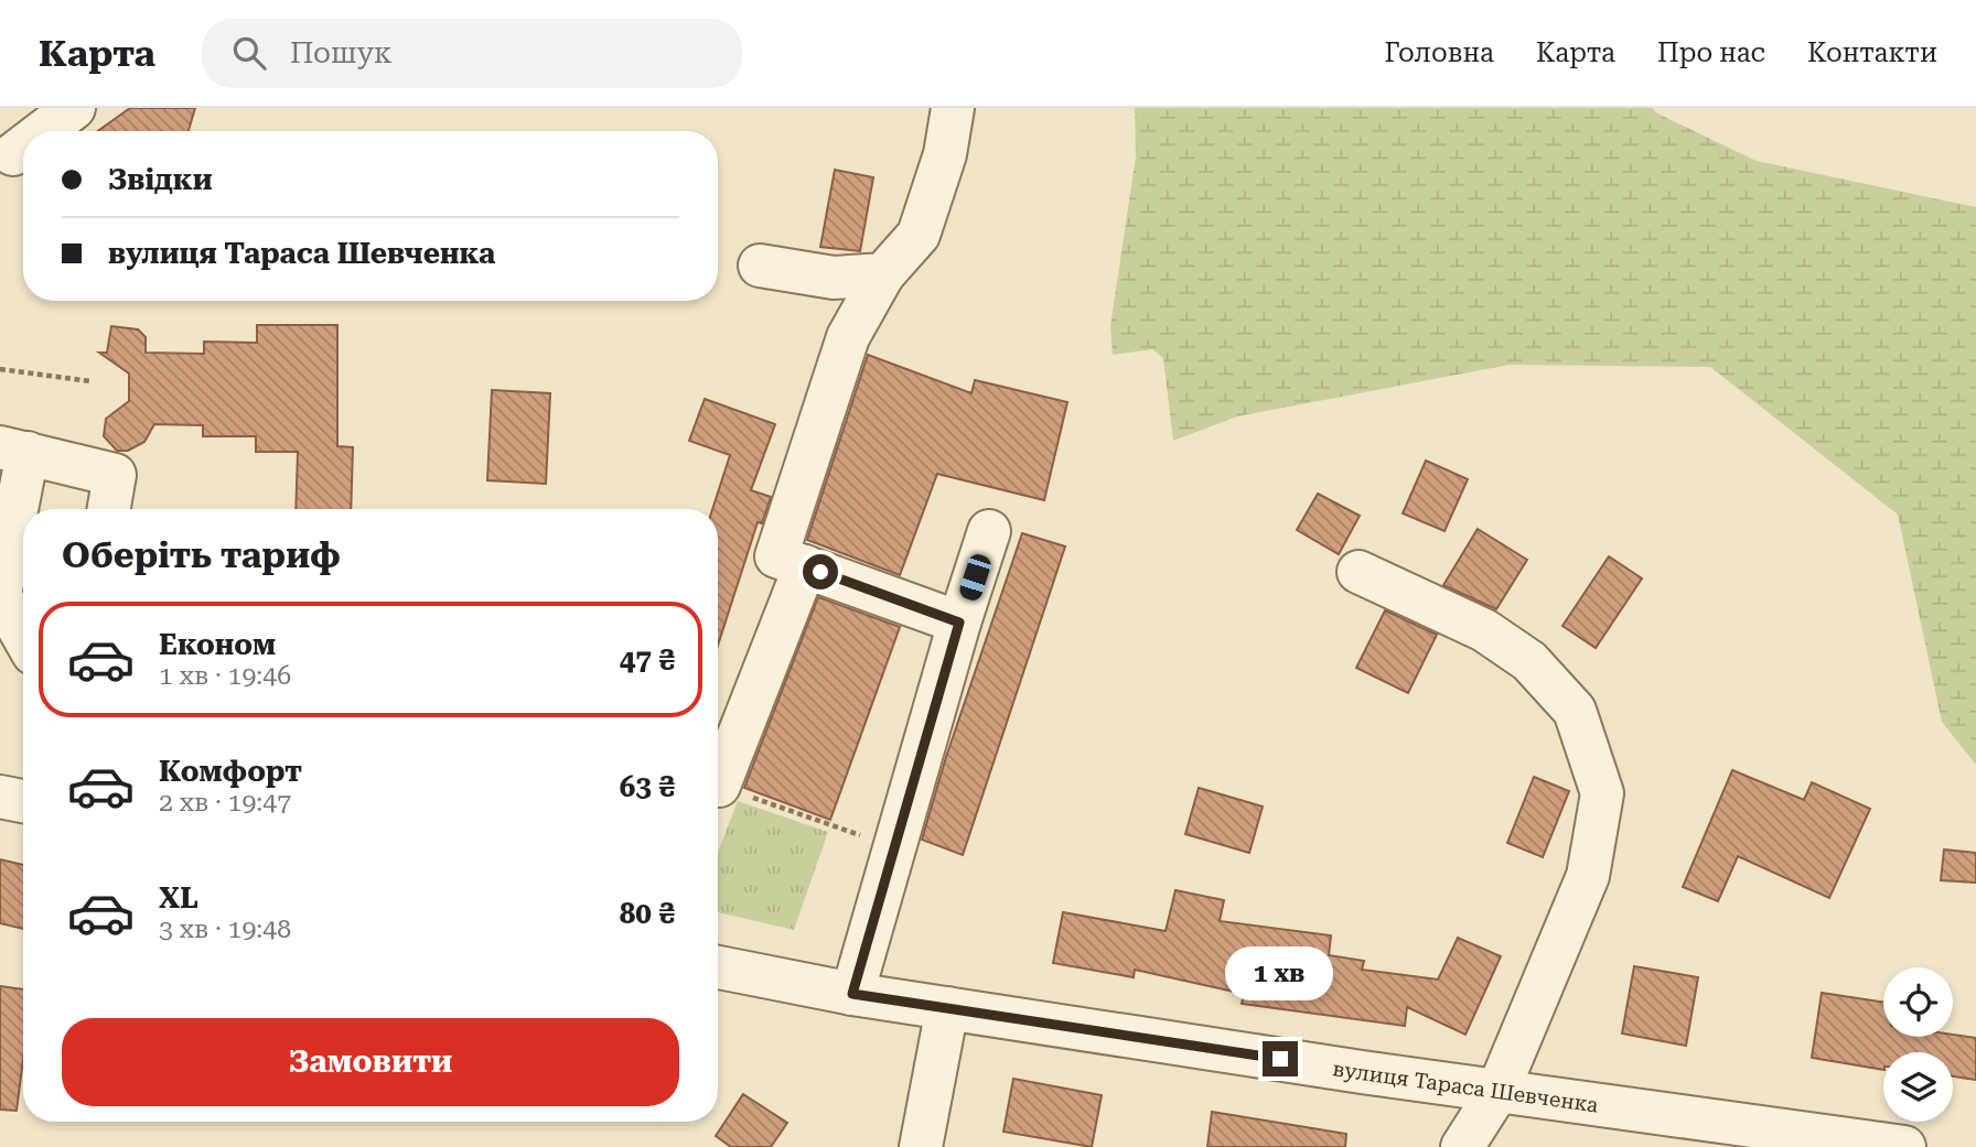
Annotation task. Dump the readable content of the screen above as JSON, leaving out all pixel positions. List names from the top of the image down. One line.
{"streets":{"street":["вулиця Тараса Шевченка"]},"page":{"header":"Карта","search":"Пошук","nav":["Головна","Карта","Про нас","Контакти"],"banner":["Звідки","вулиця Тараса Шевченка"],"heading":"Оберіть тариф","list":[{"name":"Економ","note":"1 хв · 19:46","value":"47 ₴"},{"name":"Комфорт","note":"2 хв · 19:47","value":"63 ₴"},{"name":"XL","note":"3 хв · 19:48","value":"80 ₴"}],"bubble":"1 хв","buttons":"Замовити"}}
